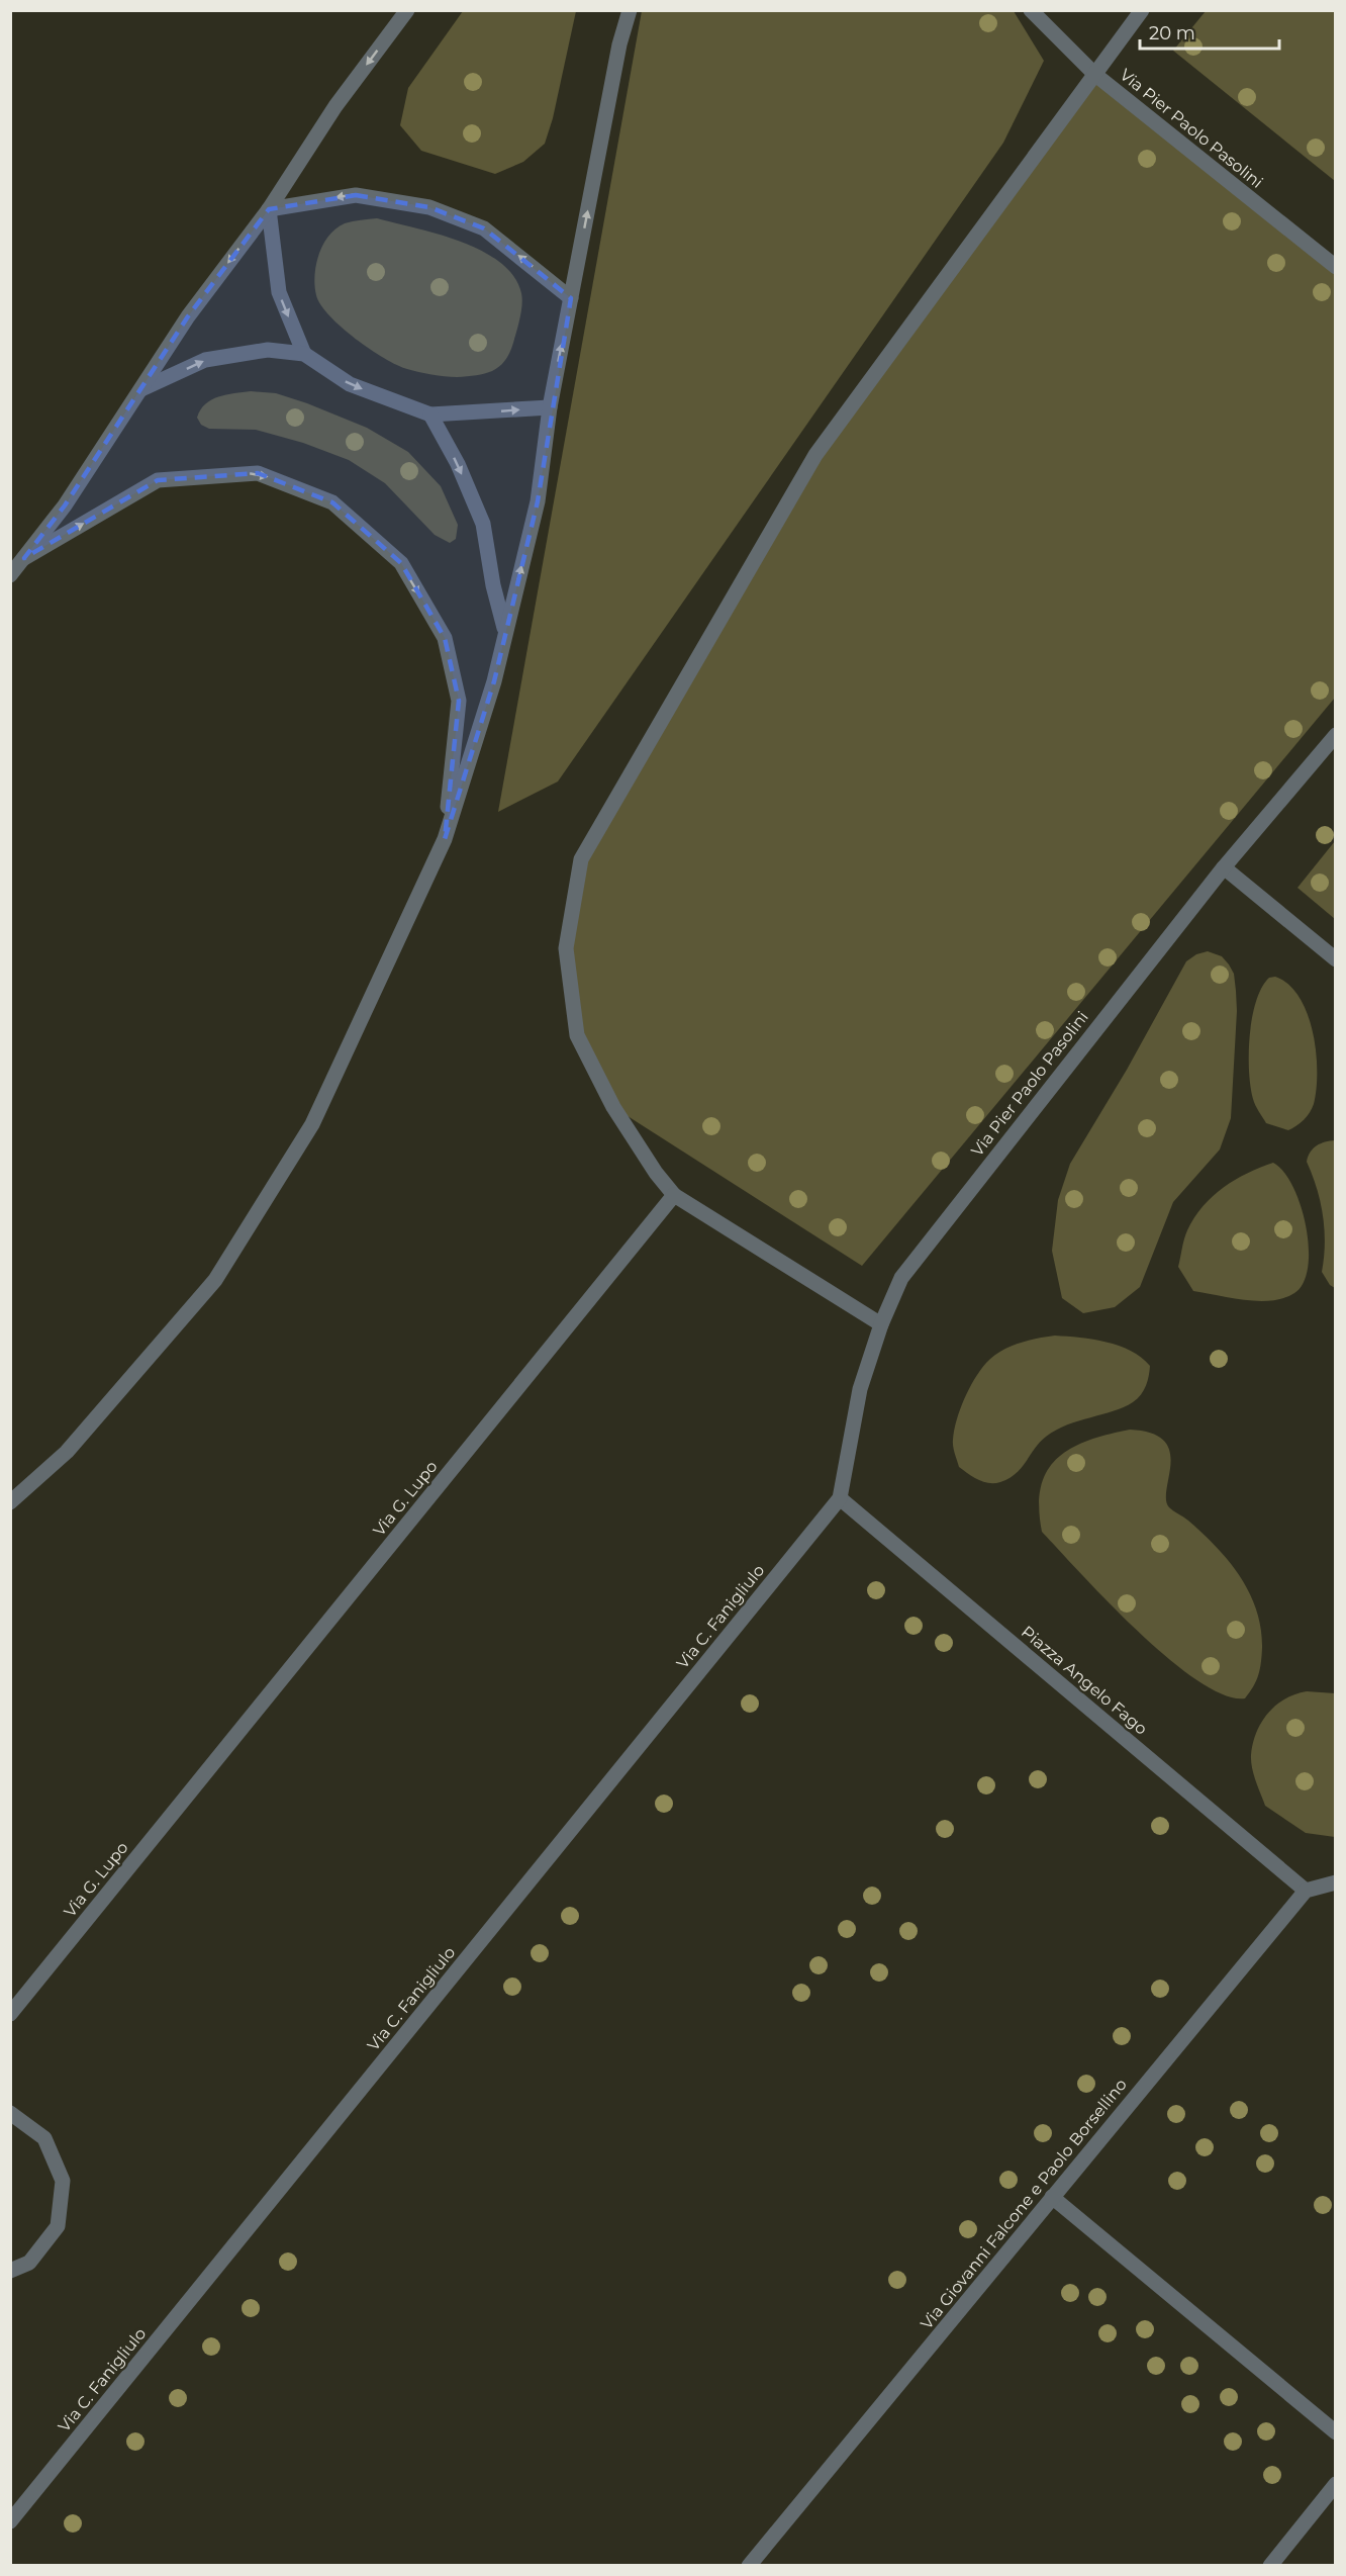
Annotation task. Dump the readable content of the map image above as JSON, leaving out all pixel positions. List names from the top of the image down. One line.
{"streets":{"street":["Via Pier Paolo Pasolini","Via G. Lupo","Via C. Fanigliulo","Piazza Angelo Fago","Via Giovanni Falcone e Paolo Borsellino"]},"crossings":[["Via Pier Paolo Pasolini","Via C. Fanigliulo"],["Via Pier Paolo Pasolini","Piazza Angelo Fago"],["Via C. Fanigliulo","Piazza Angelo Fago"],["Piazza Angelo Fago","Via Giovanni Falcone e Paolo Borsellino"]],"scale_bar":"20 m"}
